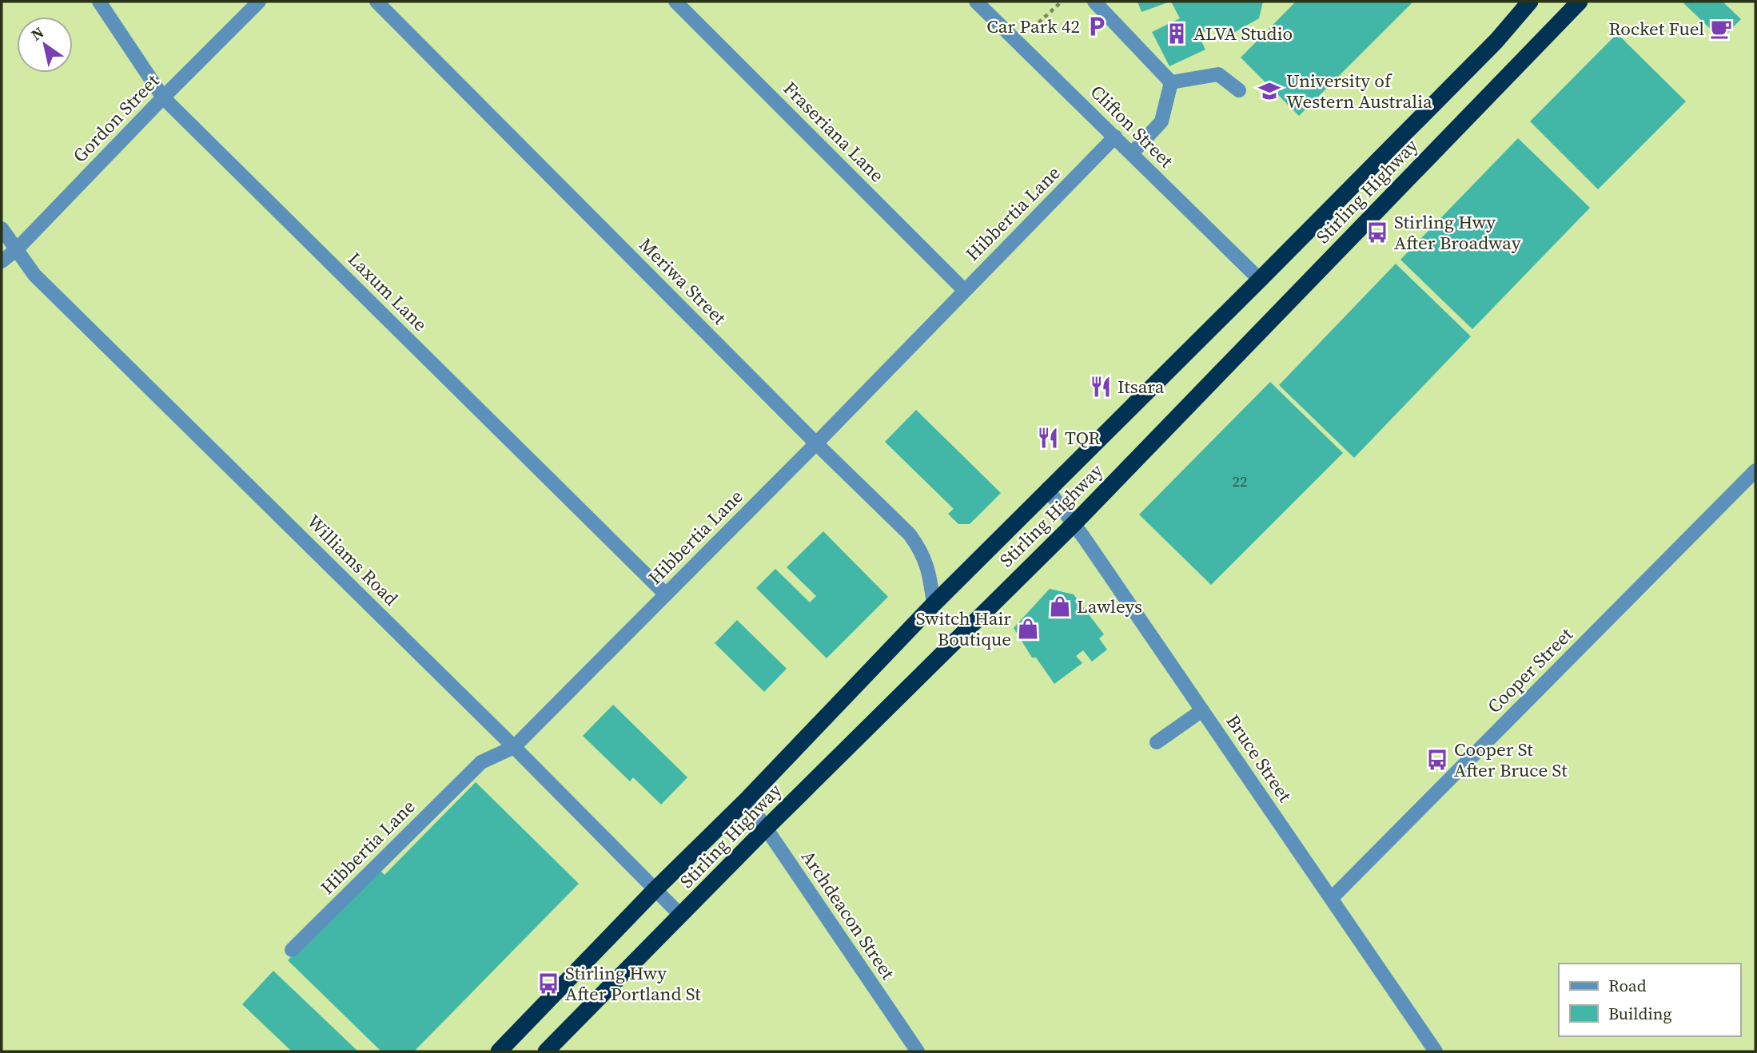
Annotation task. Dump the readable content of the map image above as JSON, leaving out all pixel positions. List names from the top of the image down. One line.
{"streets":{"highway":["Stirling Highway"],"street":["Gordon Street","Clifton Street","Fraseriana Lane","Hibbertia Lane","Meriwa Street","Laxum Lane","Williams Road","Cooper Street","Bruce Street","Archdeacon Street"]},"crossings":[["Gordon Street","Laxum Lane"],["Gordon Street","Williams Road"],["Clifton Street","Stirling Highway"],["Clifton Street","Hibbertia Lane"],["Fraseriana Lane","Hibbertia Lane"],["Stirling Highway","Meriwa Street"],["Stirling Highway","Williams Road"],["Stirling Highway","Bruce Street"],["Stirling Highway","Archdeacon Street"],["Hibbertia Lane","Meriwa Street"],["Hibbertia Lane","Laxum Lane"],["Hibbertia Lane","Williams Road"],["Cooper Street","Bruce Street"]],"places":{"parking":["Car Park 42"],"cafe":["Rocket Fuel"],"building":["ALVA Studio"],"school or university":["University of Western Australia"],"bus stop":["Stirling Hwy After Broadway","Cooper St After Bruce St","Stirling Hwy After Portland St"],"restaurant":["Itsara","TQR"],"shop":["Lawleys","Switch Hair Boutique"]},"house_numbers":["22"],"legend":["Road","Building"],"north":"top left"}
